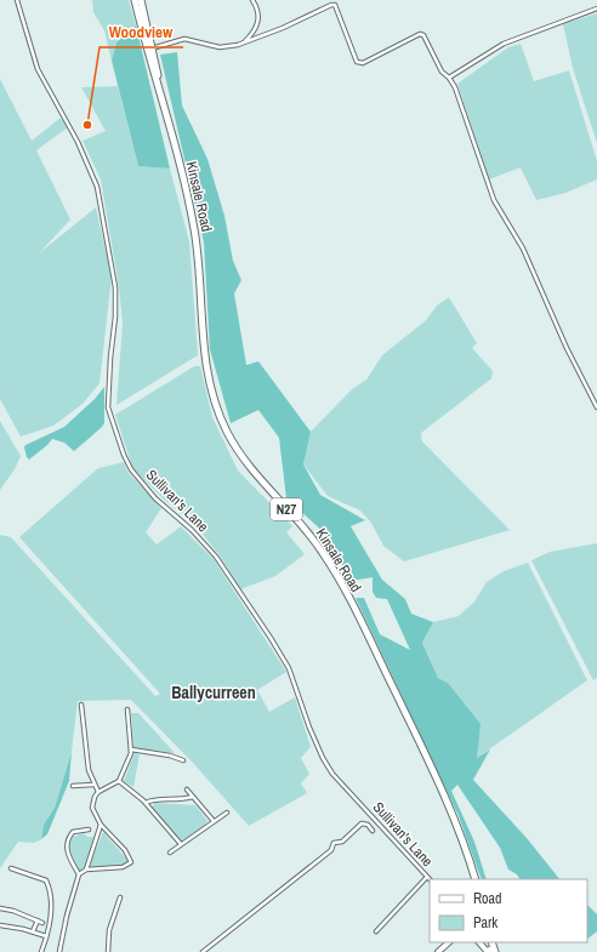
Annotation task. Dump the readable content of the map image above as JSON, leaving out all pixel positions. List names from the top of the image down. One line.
{"streets":{"highway":["Kinsale Road","N27"],"street":["Sullivan's Lane"]},"districts":["Ballycurreen"],"places":["Woodview"],"legend":["Road","Park"]}
